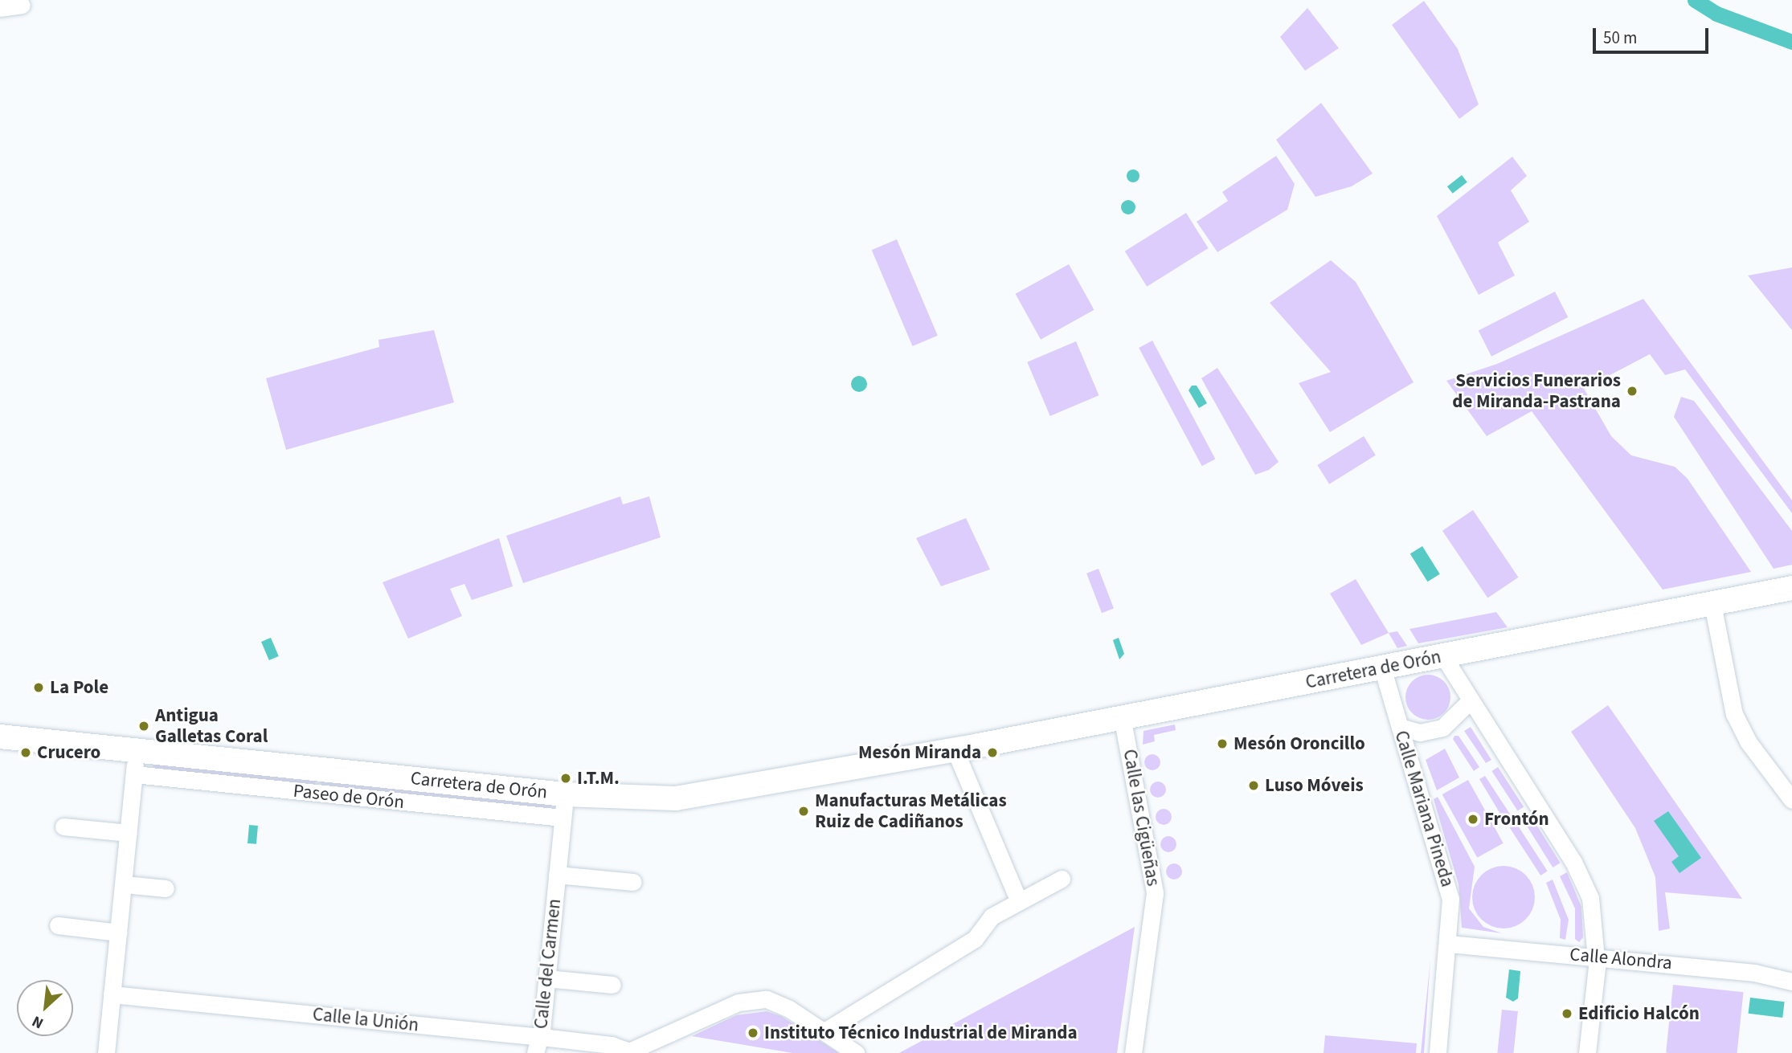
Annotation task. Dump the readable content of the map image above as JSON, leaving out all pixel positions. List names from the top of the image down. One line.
{"streets":{"street":["Carretera de Orón","Calle Mariana Pineda","Calle las Cigüeñas","Calle Alondra","Calle del Carmen","Calle la Unión"]},"crossings":[["Carretera de Orón","Calle Mariana Pineda"],["Carretera de Orón","Calle las Cigüeñas"],["Carretera de Orón","Calle del Carmen"],["Calle Mariana Pineda","Calle Alondra"],["Calle del Carmen","Calle la Unión"]],"places":["Servicios Funerarios de Miranda-Pastrana","La Pole","Antigua Galletas Coral","Mesón Oroncillo","Crucero","Mesón Miranda","I.T.M.","Luso Móveis","Manufacturas Metálicas Ruiz de Cadiñanos","Frontón","Edificio Halcón","Instituto Técnico Industrial de Miranda"],"scale_bar":"50 m","north":"bottom left"}
